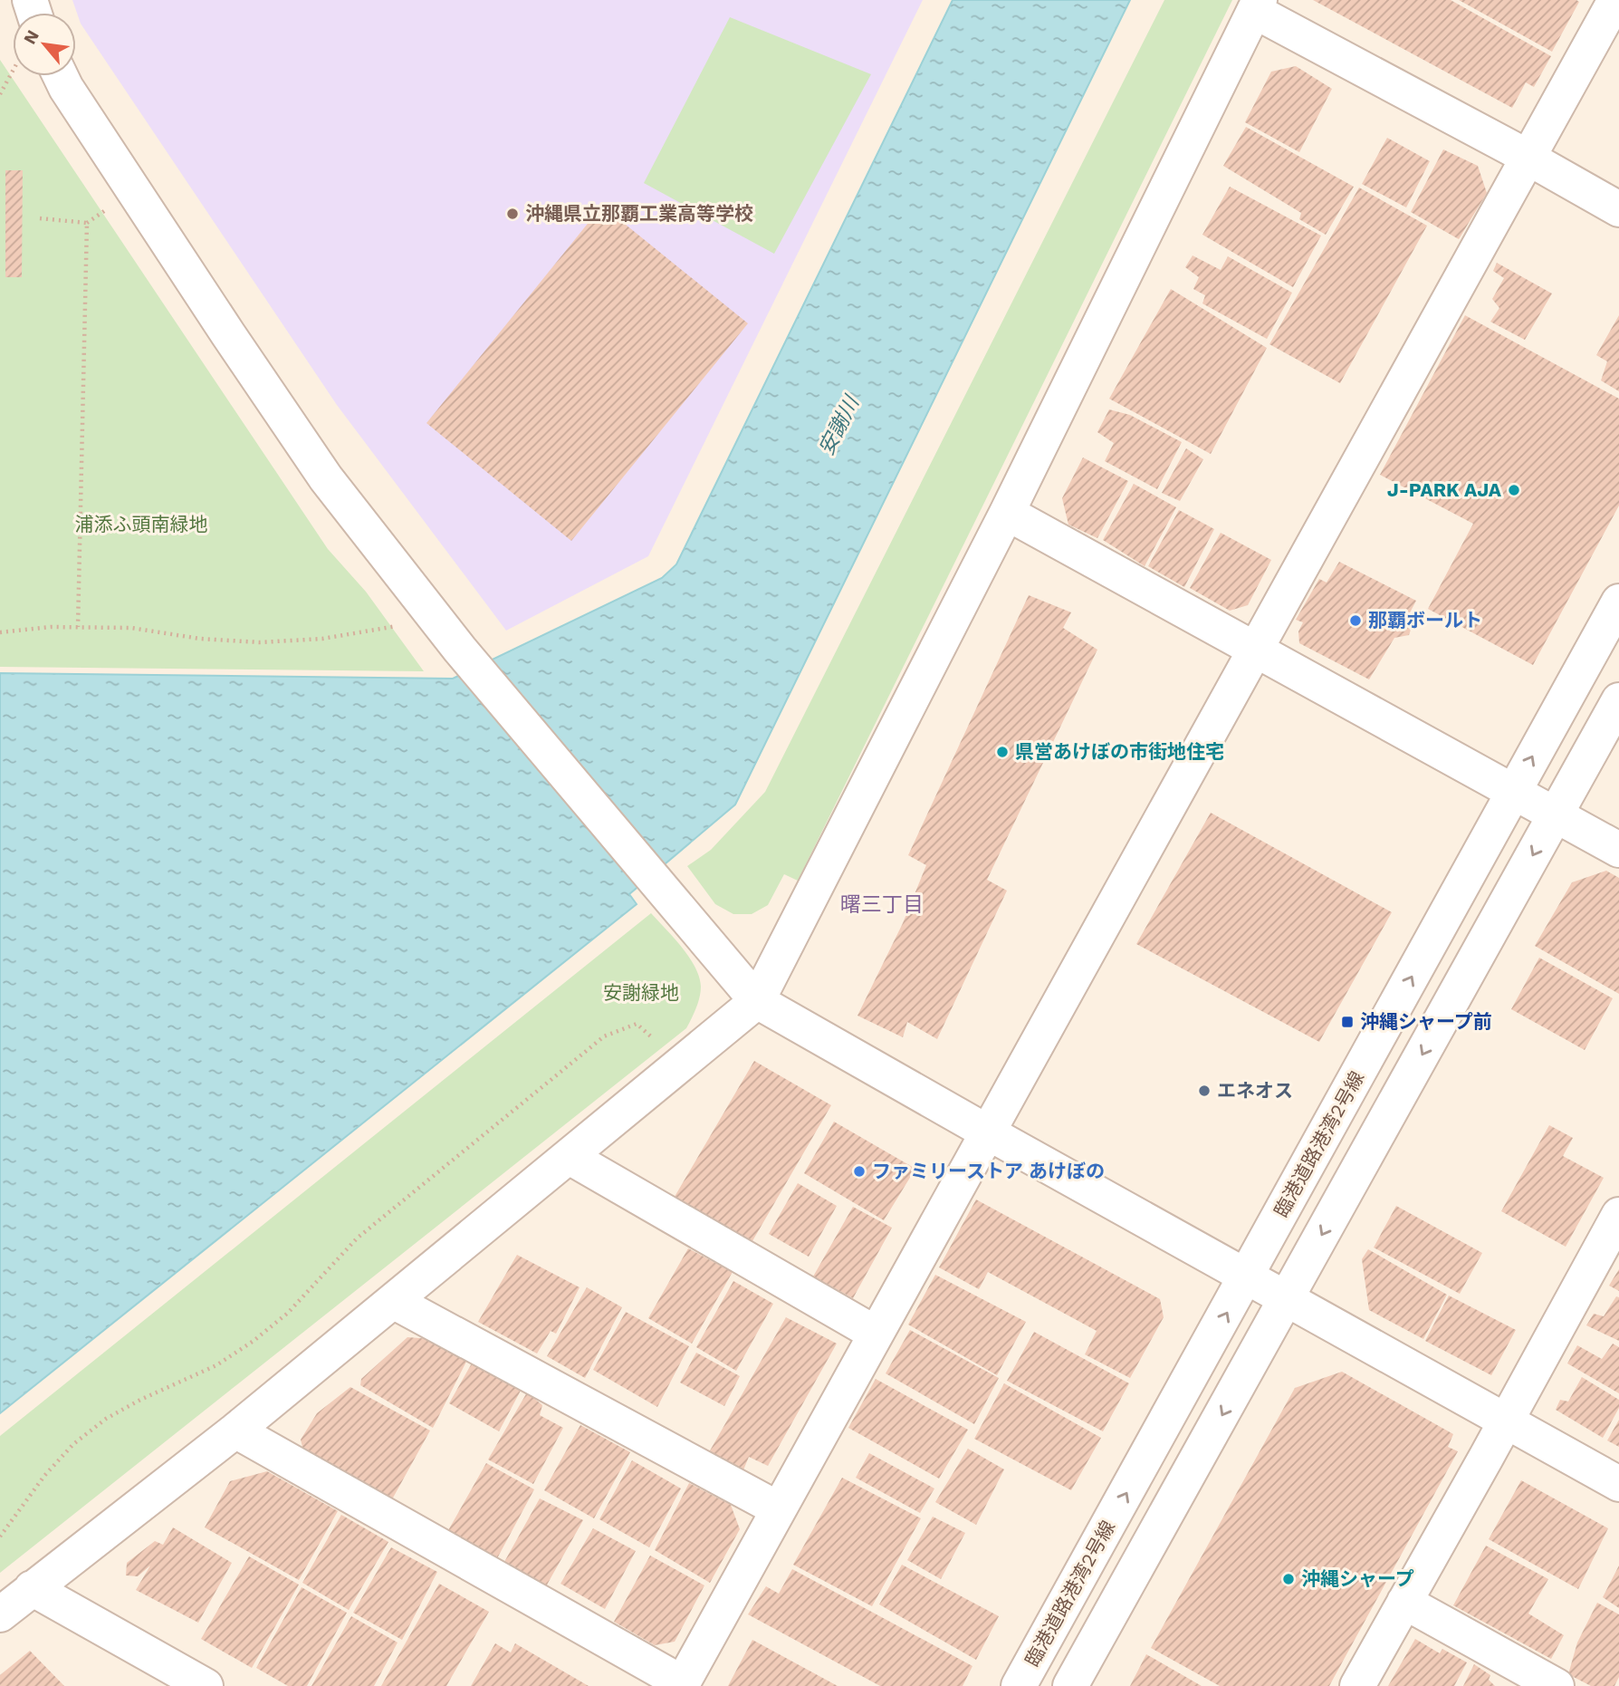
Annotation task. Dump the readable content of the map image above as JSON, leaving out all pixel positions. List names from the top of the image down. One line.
{"streets":{"street":["臨港道路港湾2号線"]},"districts":["曙三丁目"],"water":["安謝川"],"parks":["浦添ふ頭南緑地","安謝緑地"],"places":{"other":["沖縄県立那覇工業高等学校","J-PARK AJA","那覇ボールト","県営あけぼの市街地住宅","エネオス","ファミリーストア あけぼの","沖縄シャープ"],"transit":["沖縄シャープ前"]},"north":"top left"}
